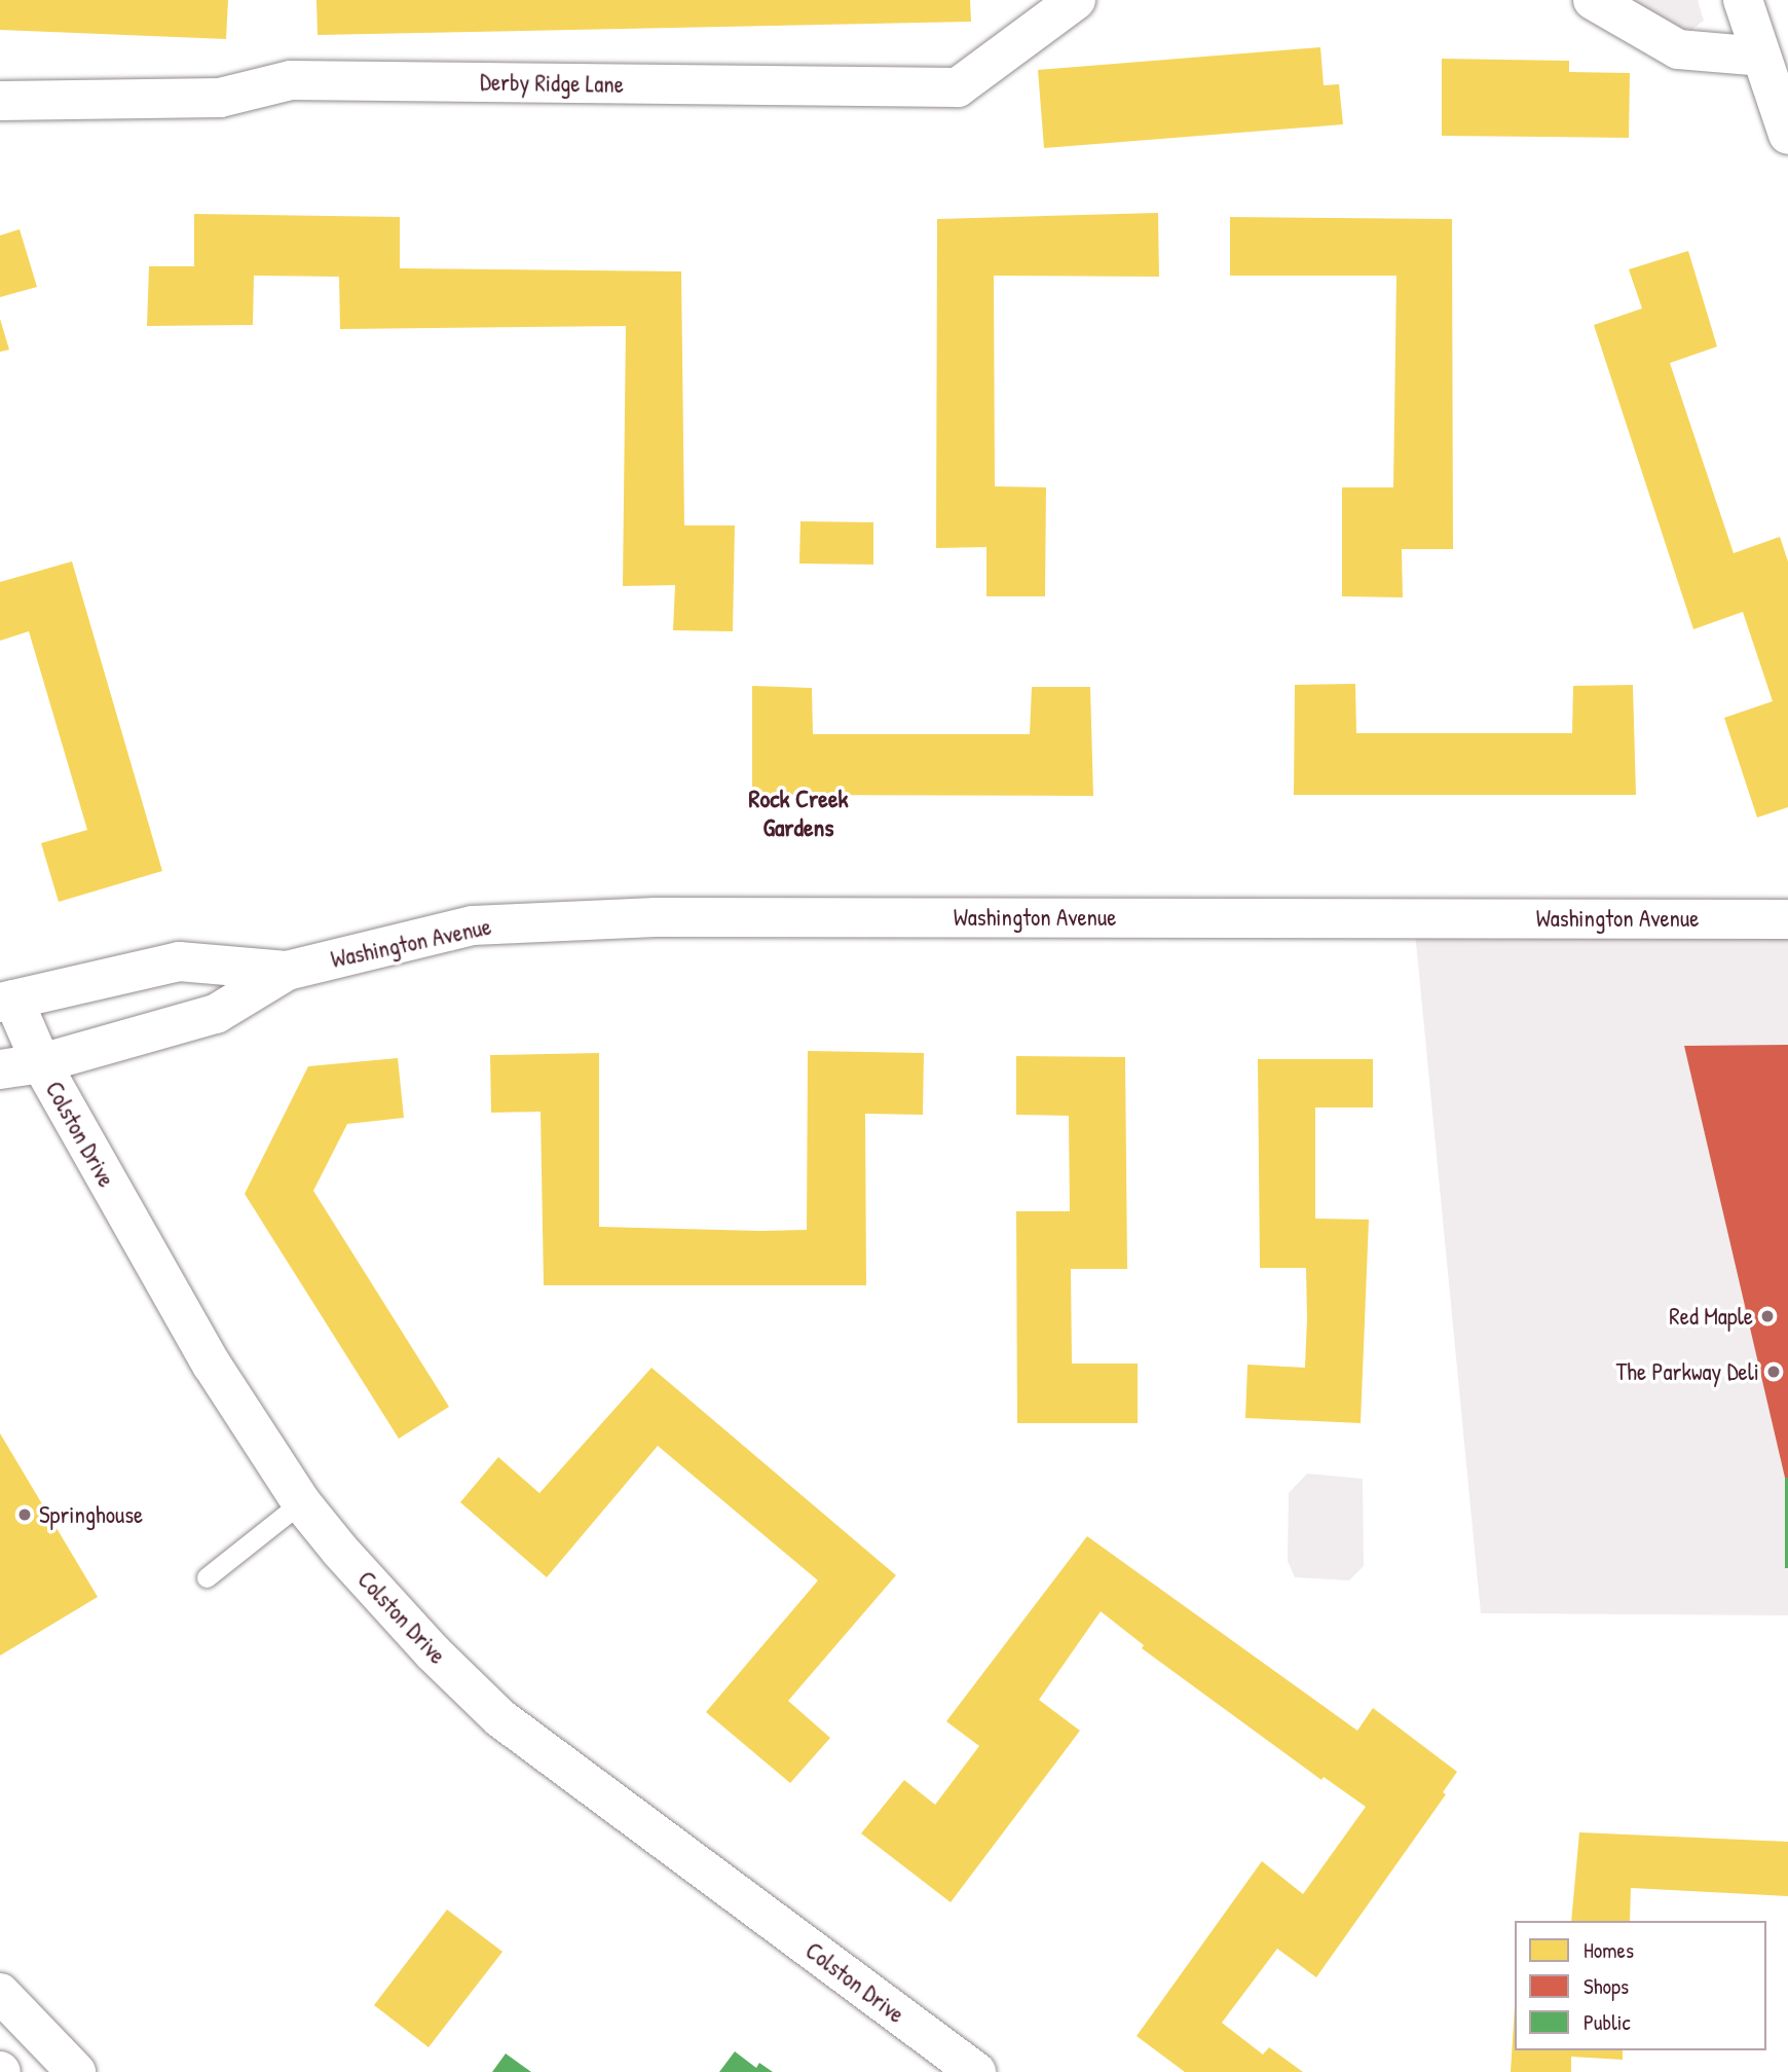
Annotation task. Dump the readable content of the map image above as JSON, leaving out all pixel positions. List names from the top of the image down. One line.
{"streets":{"street":["Derby Ridge Lane","Washington Avenue","Colston Drive"]},"crossings":[["Washington Avenue","Colston Drive"]],"districts":["Rock Creek Gardens"],"places":["Red Maple","The Parkway Deli","Springhouse"],"legend":["Homes","Shops","Public"]}
